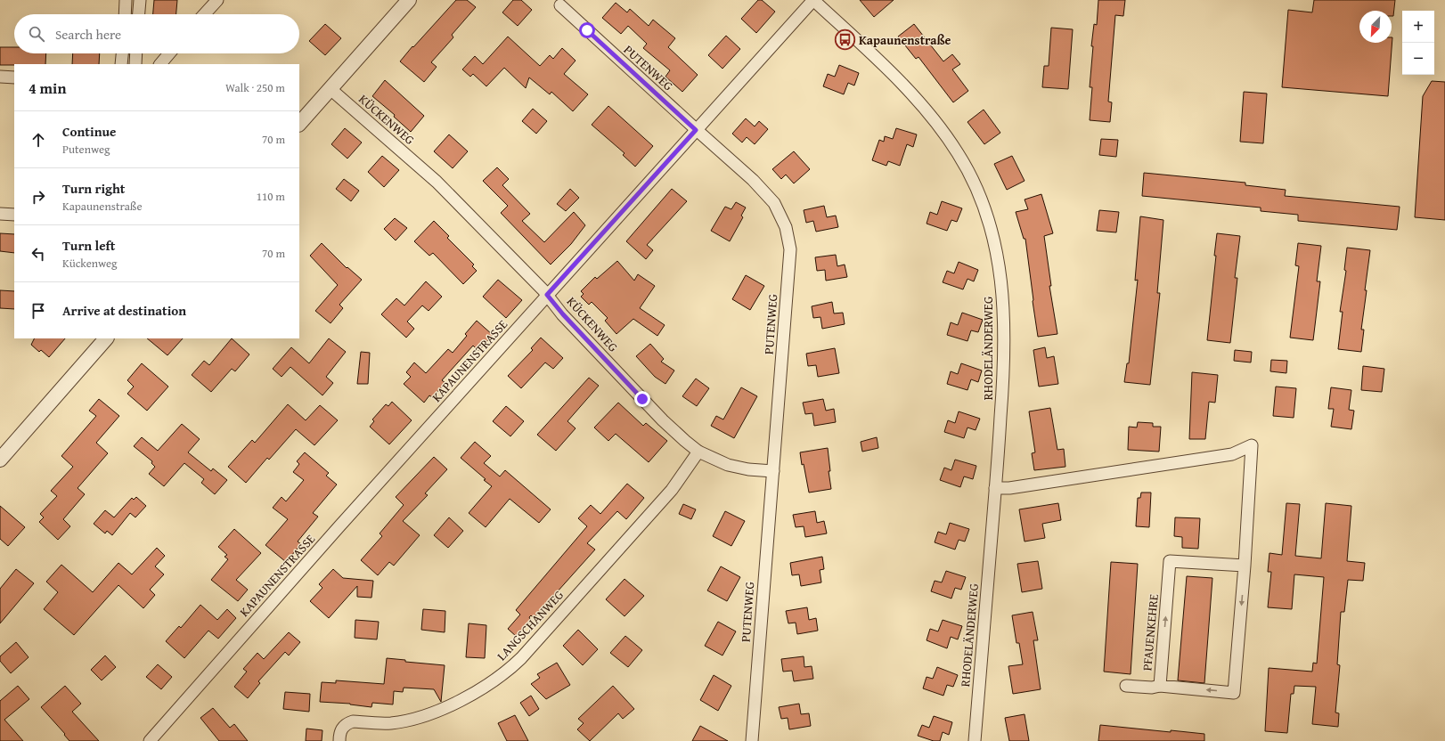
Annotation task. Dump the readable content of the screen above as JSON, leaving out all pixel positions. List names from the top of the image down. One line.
{"streets":{"street":["PUTENWEG","KÜCKENWEG","RHODELÄNDERWEG","KAPAUNENSTRASSE","LANGSCHANWEG","PFAUENKEHRE"]},"crossings":[["PUTENWEG","KÜCKENWEG"],["PUTENWEG","KAPAUNENSTRASSE"],["KÜCKENWEG","KAPAUNENSTRASSE"],["KÜCKENWEG","LANGSCHANWEG"],["RHODELÄNDERWEG","KAPAUNENSTRASSE"],["RHODELÄNDERWEG","PFAUENKEHRE"]],"places":{"bus stop":["Kapaunenstraße"]},"north":"bottom left","page":{"map_buttons":["+","−"],"search":"Search here","heading":["4 min","Walk · 250 m"],"list":[["Continue","Putenweg","70 m"],["Turn right","Kapaunenstraße","110 m"],["Turn left","Kückenweg","70 m"],"Arrive at destination"]}}
